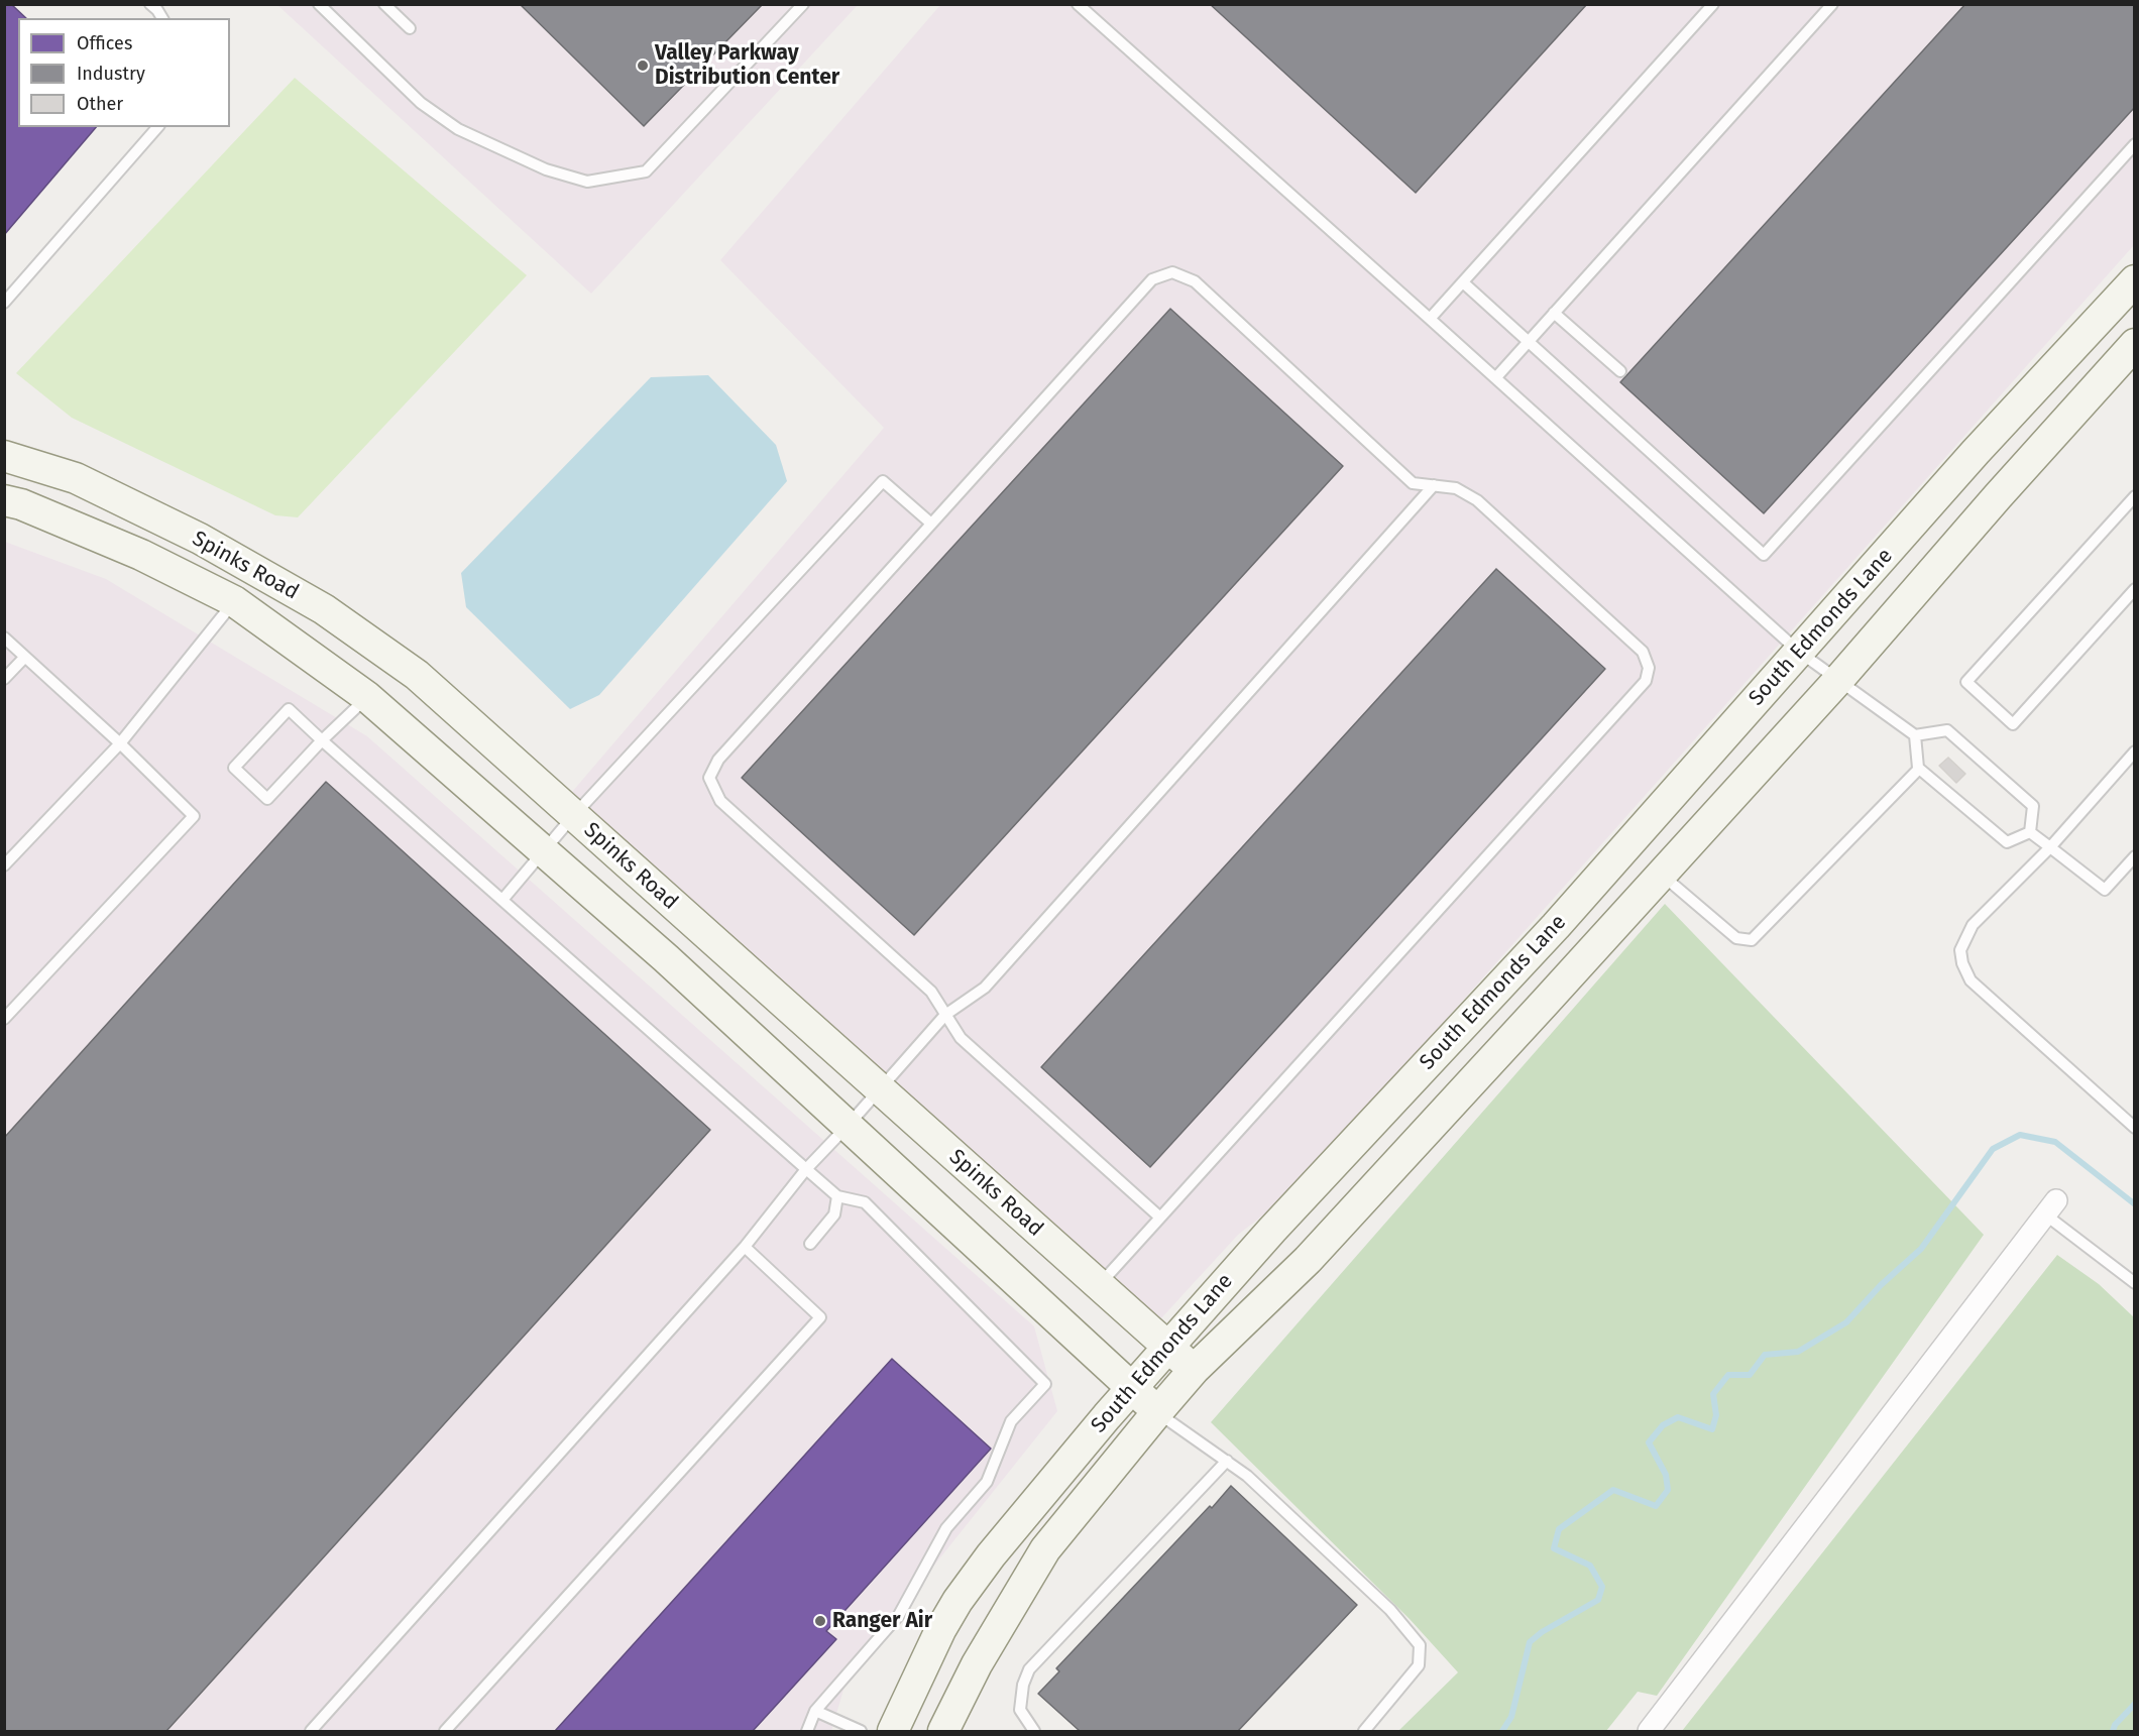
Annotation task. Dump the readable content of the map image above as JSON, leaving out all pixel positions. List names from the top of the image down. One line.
{"streets":{"main road":["Spinks Road","South Edmonds Lane"]},"crossings":[["Spinks Road","South Edmonds Lane"]],"places":["Valley Parkway Distribution Center","Ranger Air"],"legend":["Offices","Industry","Other"]}
